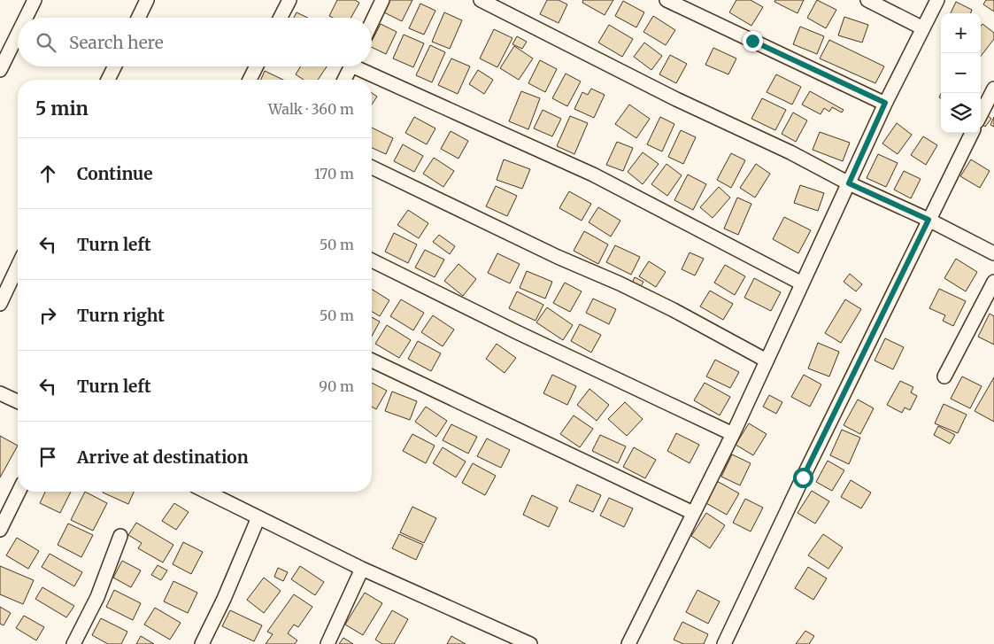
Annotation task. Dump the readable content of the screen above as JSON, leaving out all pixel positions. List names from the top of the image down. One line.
{"page":{"map_buttons":["+","−"],"search":"Search here","heading":["5 min","Walk · 360 m"],"list":[["Continue","170 m"],["Turn left","50 m"],["Turn right","50 m"],["Turn left","90 m"],"Arrive at destination"]}}
